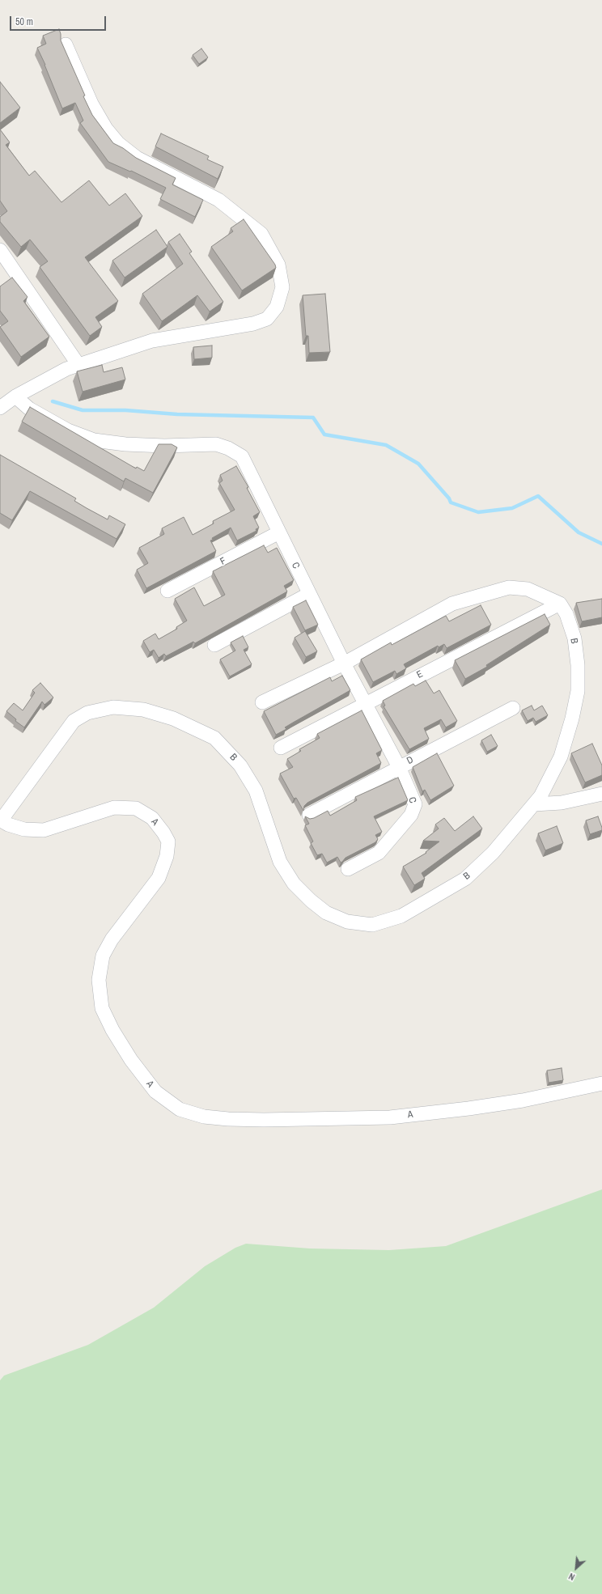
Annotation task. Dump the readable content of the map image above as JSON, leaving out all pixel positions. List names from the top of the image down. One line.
{"streets":{"street":["F","C","B","E","D","A"]},"crossings":[["F","C"],["C","E"],["C","D"],["B","E"],["B","A"]],"scale_bar":"50 m","north":"bottom left"}
